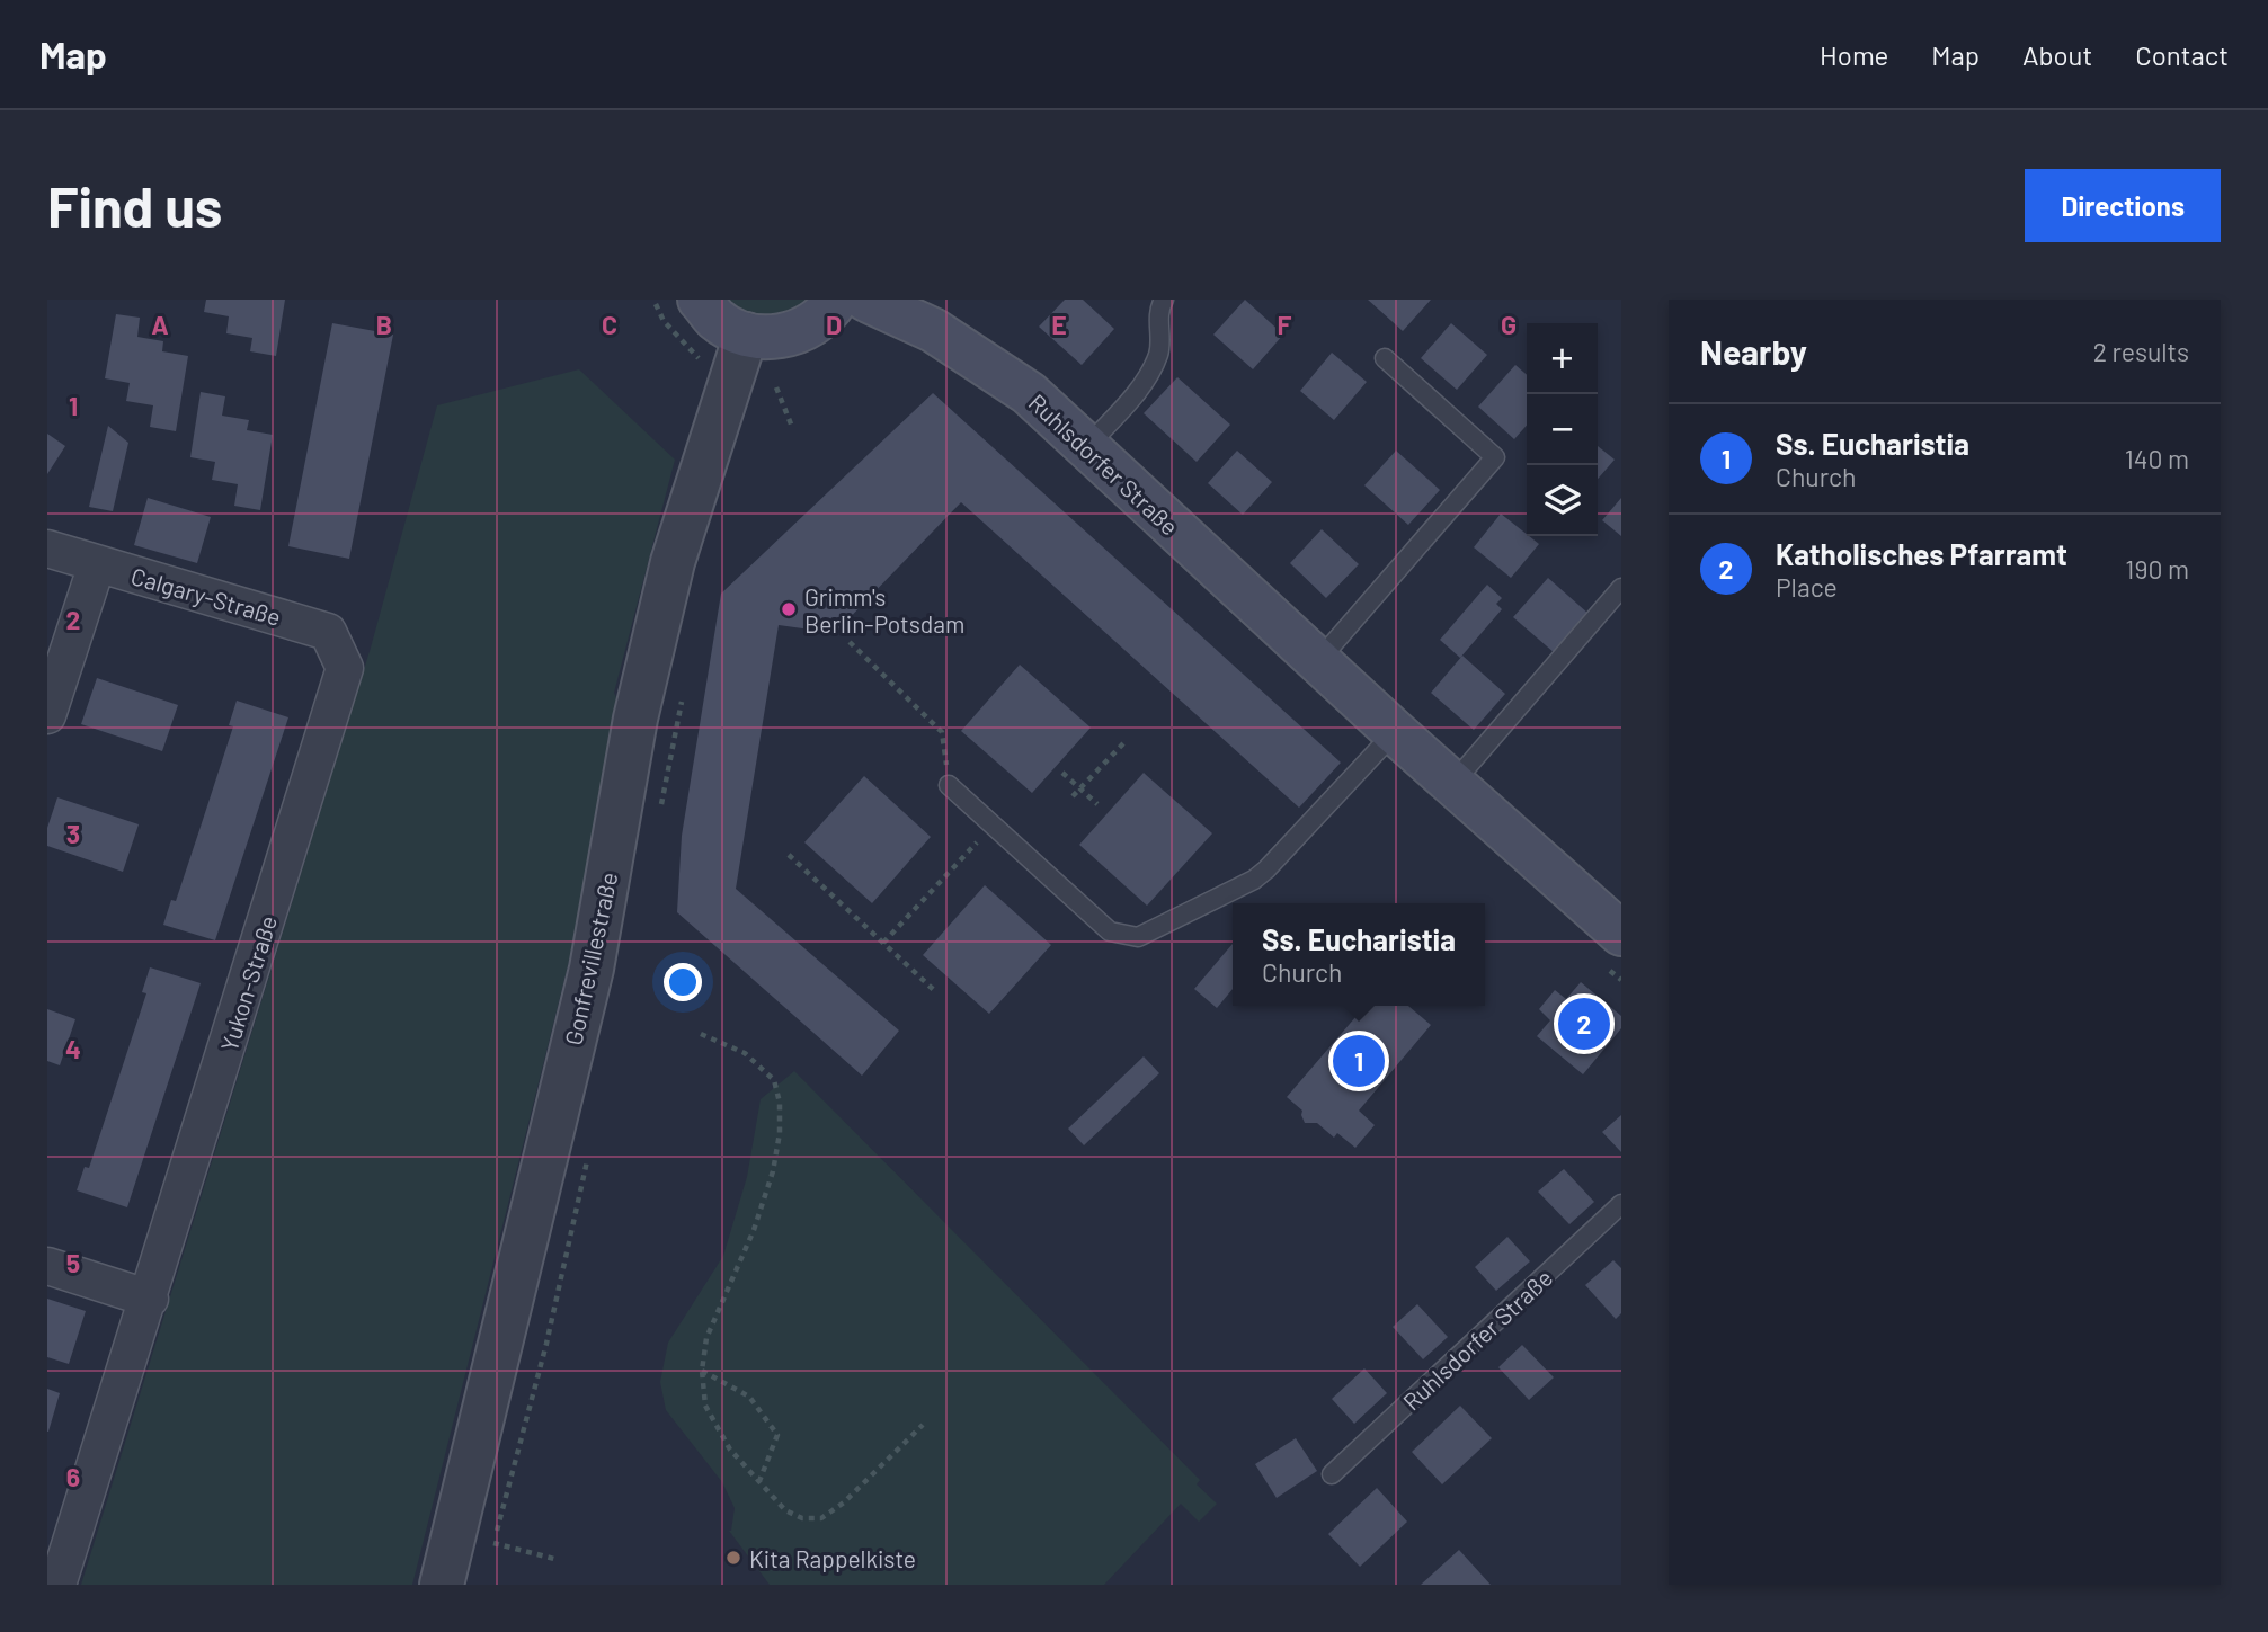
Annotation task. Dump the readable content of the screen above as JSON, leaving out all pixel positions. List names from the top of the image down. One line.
{"streets":{"main road":["Ruhlsdorfer Straße"],"street":["Calgary-Straße","Gonfrevillestraße","Yukon-Straße"]},"crossings":[["Calgary-Straße","Yukon-Straße"]],"places":["Grimm's Berlin-Potsdam","Kita Rappelkiste"],"page":{"header":"Map","nav":["Home","Map","About","Contact"],"buttons":"Directions","title":"Find us","heading":["Nearby","2 results"],"map_buttons":["+","−"],"list":[{"mark":"1","name":"Ss. Eucharistia","note":"Church","value":"140 m"},{"mark":"2","name":"Katholisches Pfarramt","note":"Place","value":"190 m"}],"popup":["Ss. Eucharistia","Church"],"pins":["2","1"]},"grid":{"columns":["A","B","C","D","E","F","G"],"rows":["1","2","3","4","5","6"]}}
